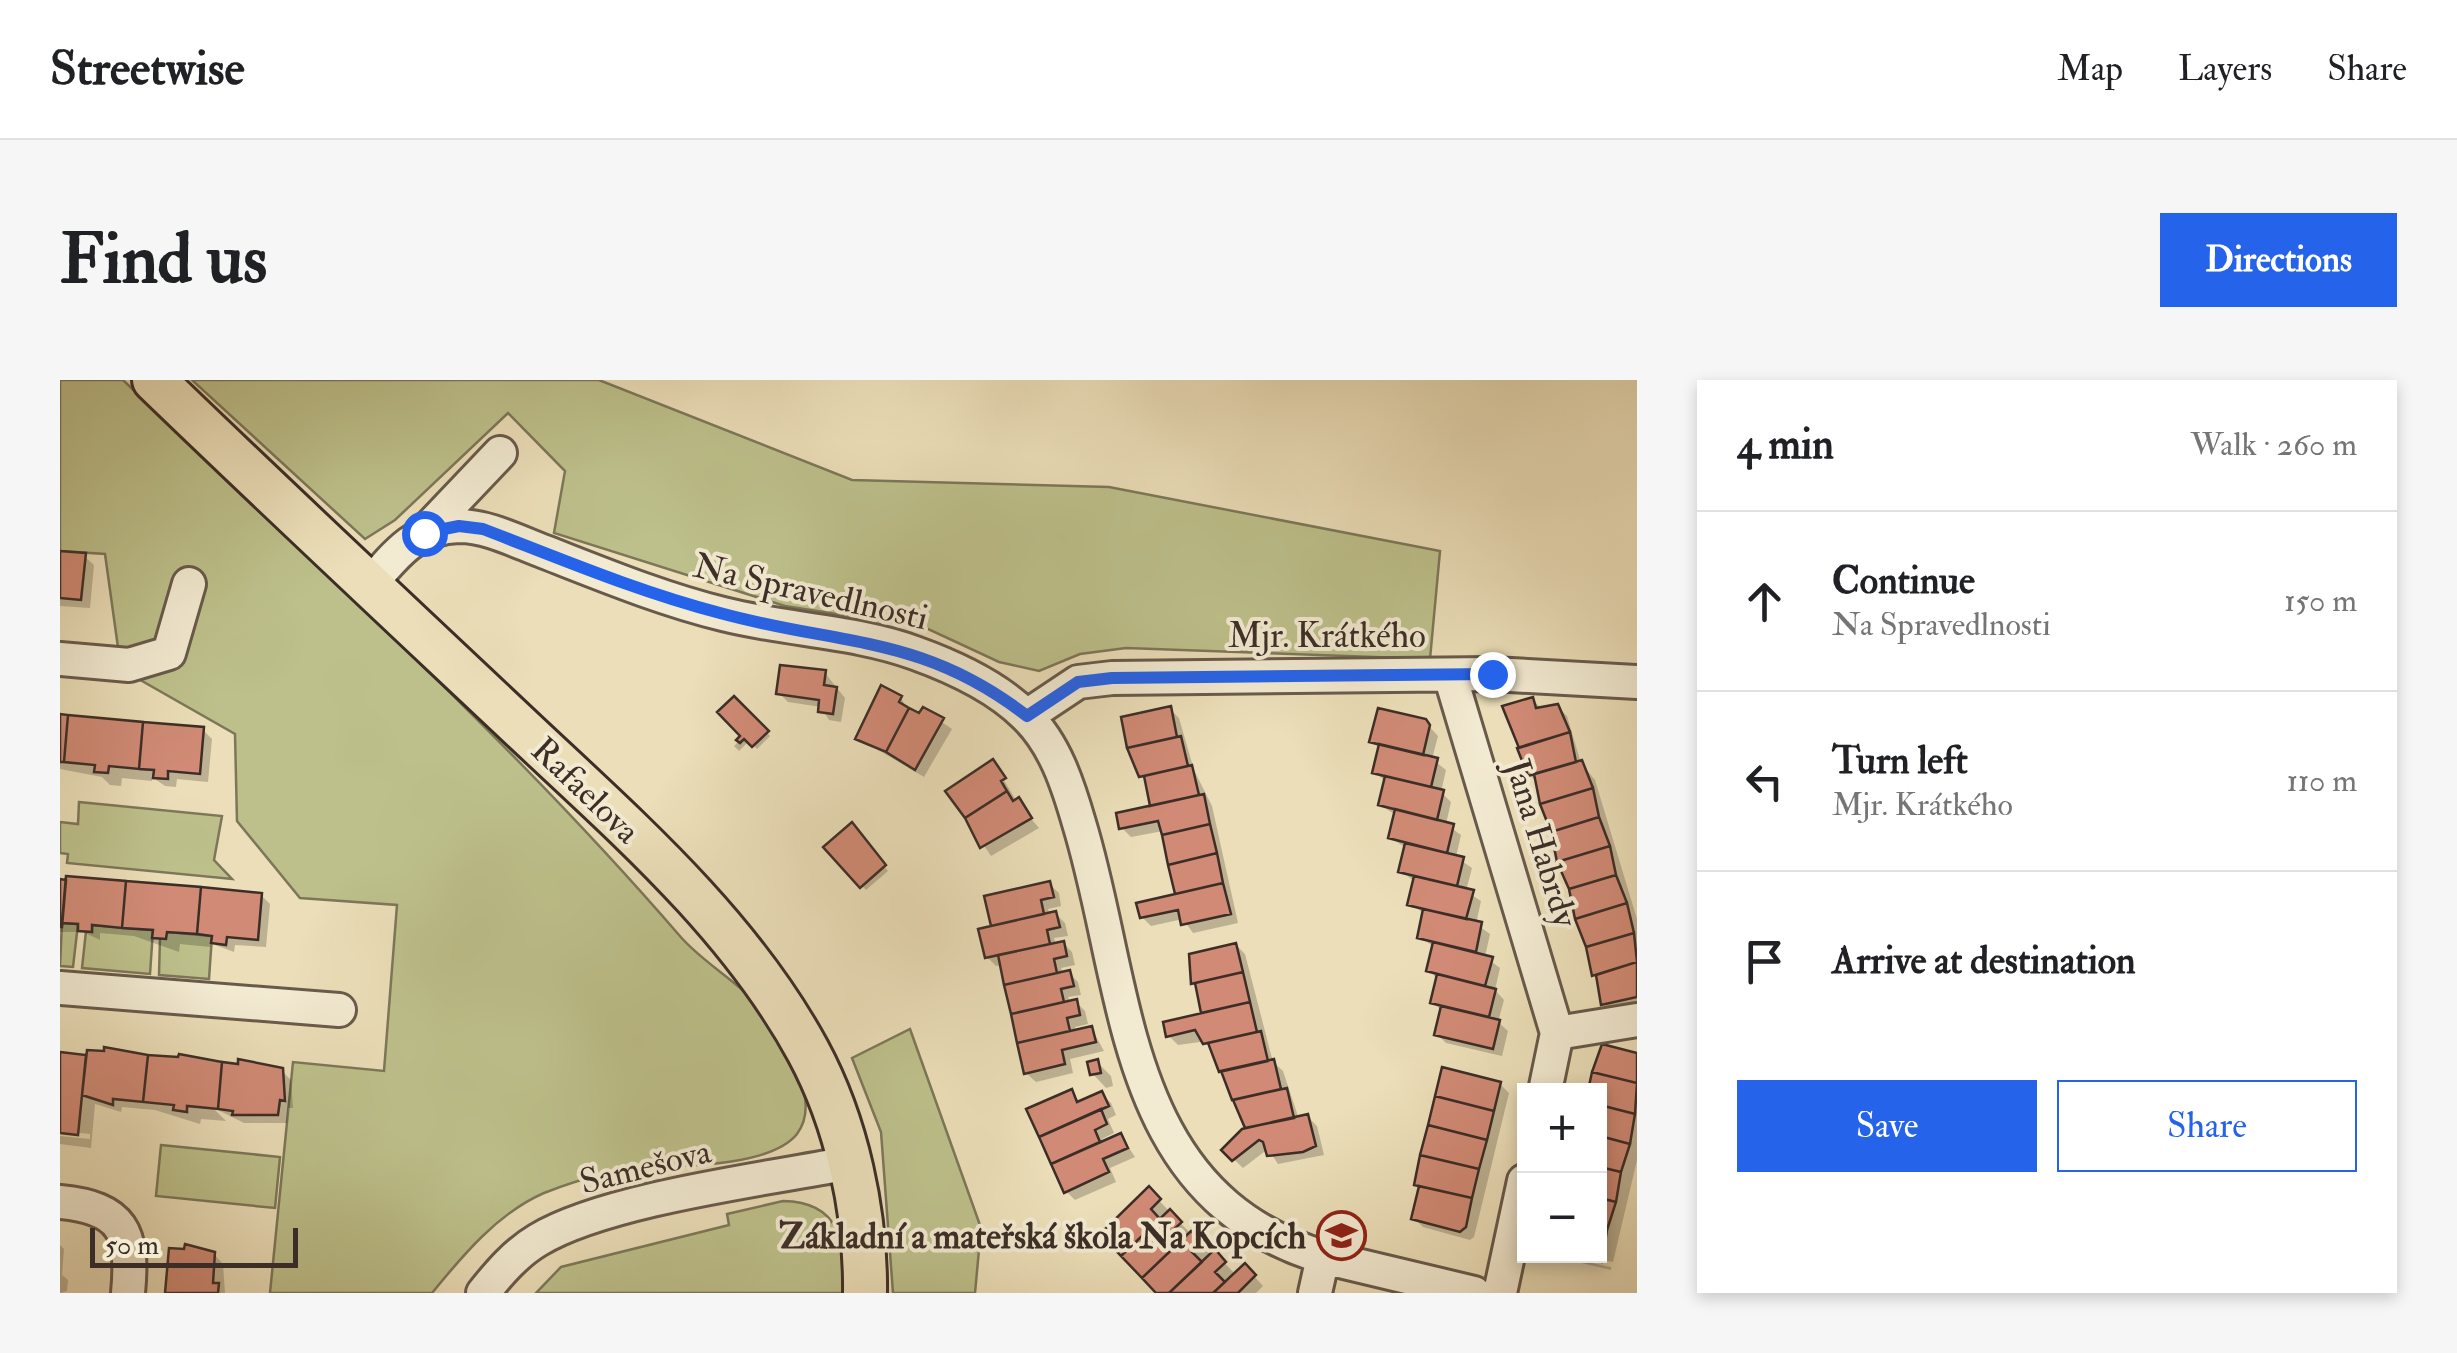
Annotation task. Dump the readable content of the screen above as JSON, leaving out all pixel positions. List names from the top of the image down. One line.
{"streets":{"main road":["Rafaelova"],"street":["Na Spravedlnosti","Mjr. Krátkého","Jana Habrdy","Samešova"]},"crossings":[["Na Spravedlnosti","Mjr. Krátkého"],["Mjr. Krátkého","Jana Habrdy"],["Rafaelova","Samešova"]],"places":{"school or university":["Základní a mateřská škola Na Kopcích"]},"scale_bar":"50 m","page":{"header":"Streetwise","nav":["Map","Layers","Share"],"buttons":["Directions",["Save","Share"]],"title":"Find us","heading":["4 min","Walk · 260 m"],"list":[["Continue","Na Spravedlnosti","150 m"],["Turn left","Mjr. Krátkého","110 m"],"Arrive at destination"],"map_buttons":["+","−"],"scale":"50 m"}}
